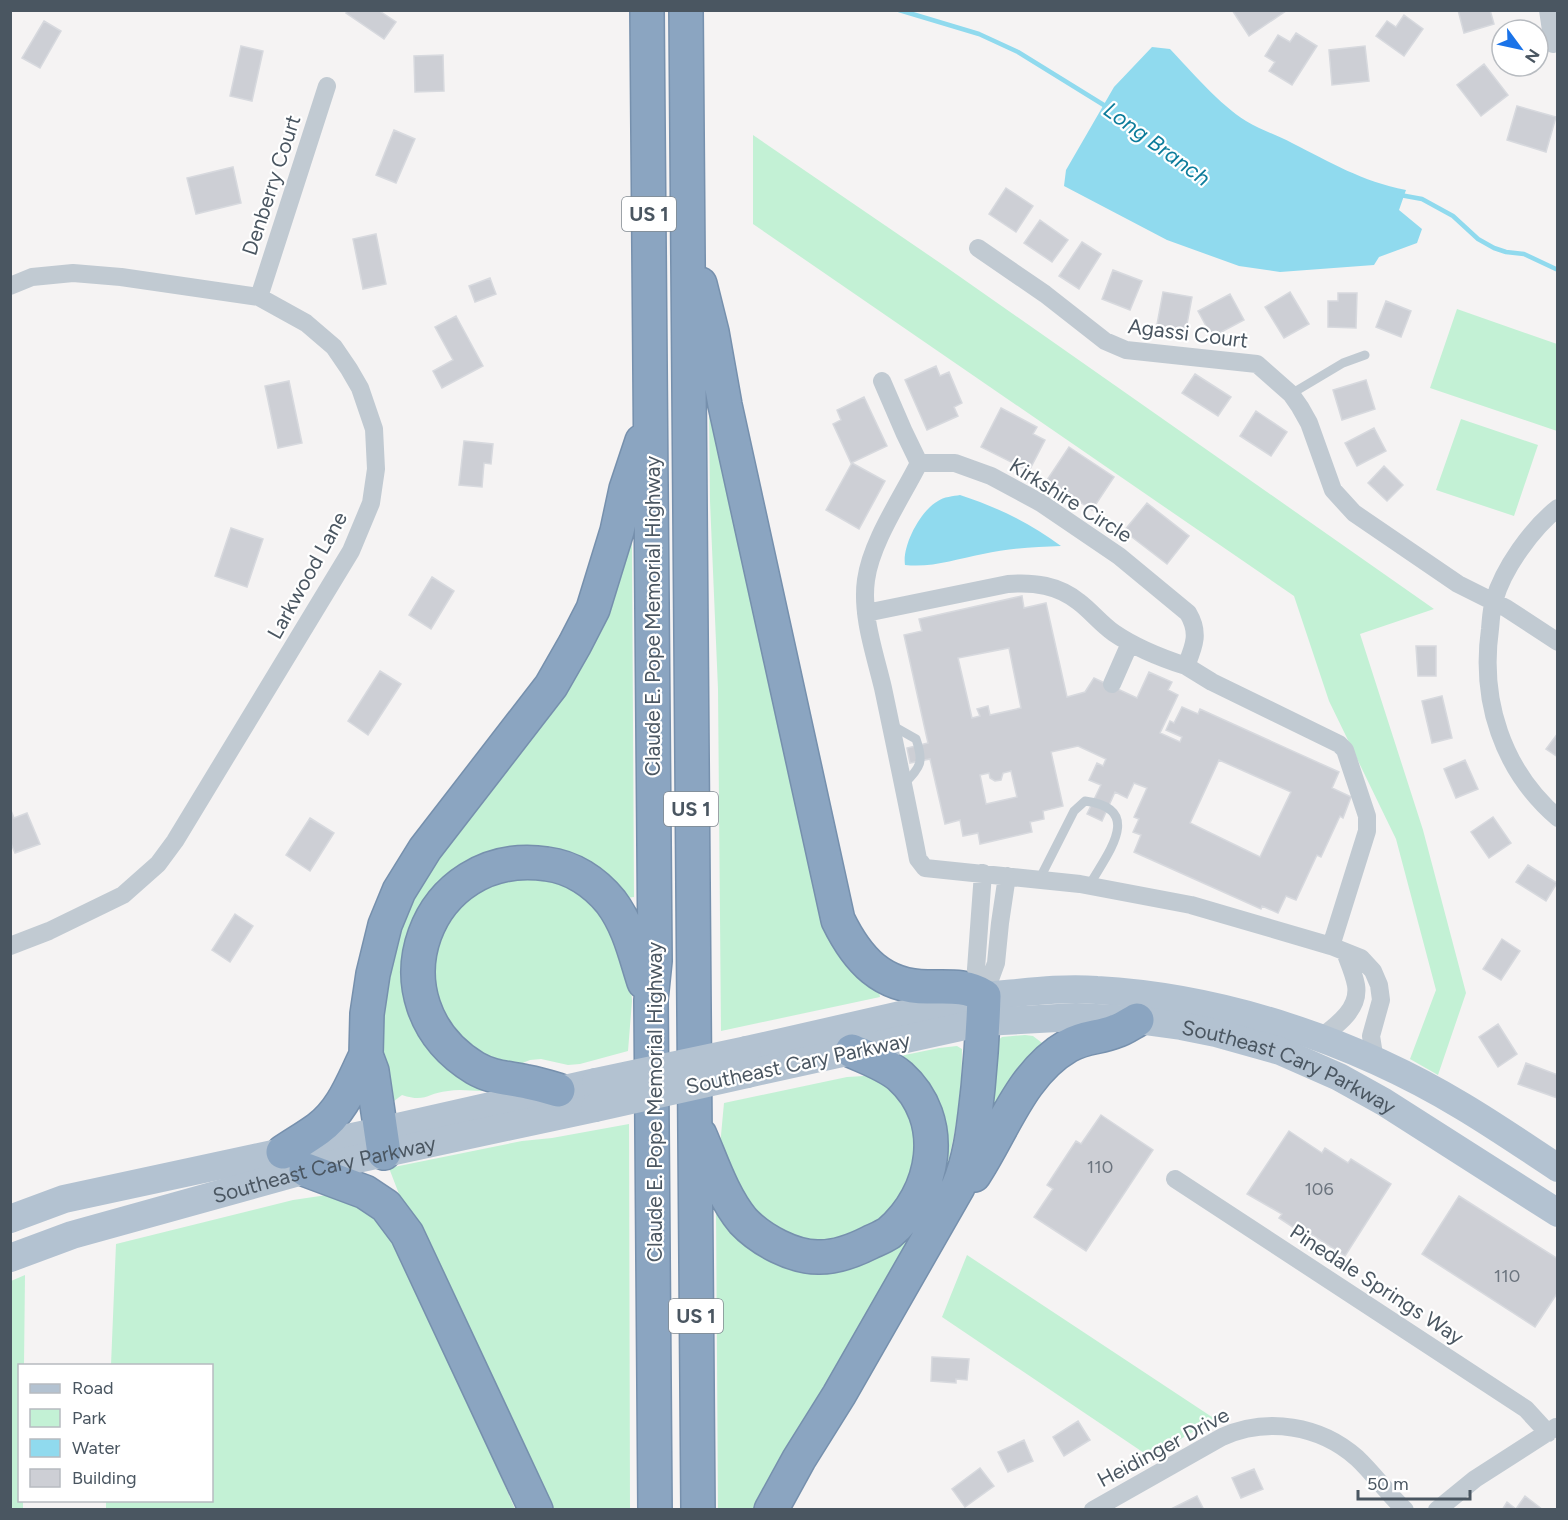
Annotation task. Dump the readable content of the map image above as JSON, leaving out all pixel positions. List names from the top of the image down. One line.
{"streets":{"highway":["US 1","Claude E. Pope Memorial Highway"],"main road":["Southeast Cary Parkway"],"street":["Denberry Court","Agassi Court","Kirkshire Circle","Larkwood Lane","Pinedale Springs Way","Heidinger Drive"]},"crossings":[["Denberry Court","Larkwood Lane"]],"water":["Long Branch"],"house_numbers":["110","106","110"],"legend":["Road","Park","Water","Building"],"scale_bar":"50 m","north":"bottom right"}
